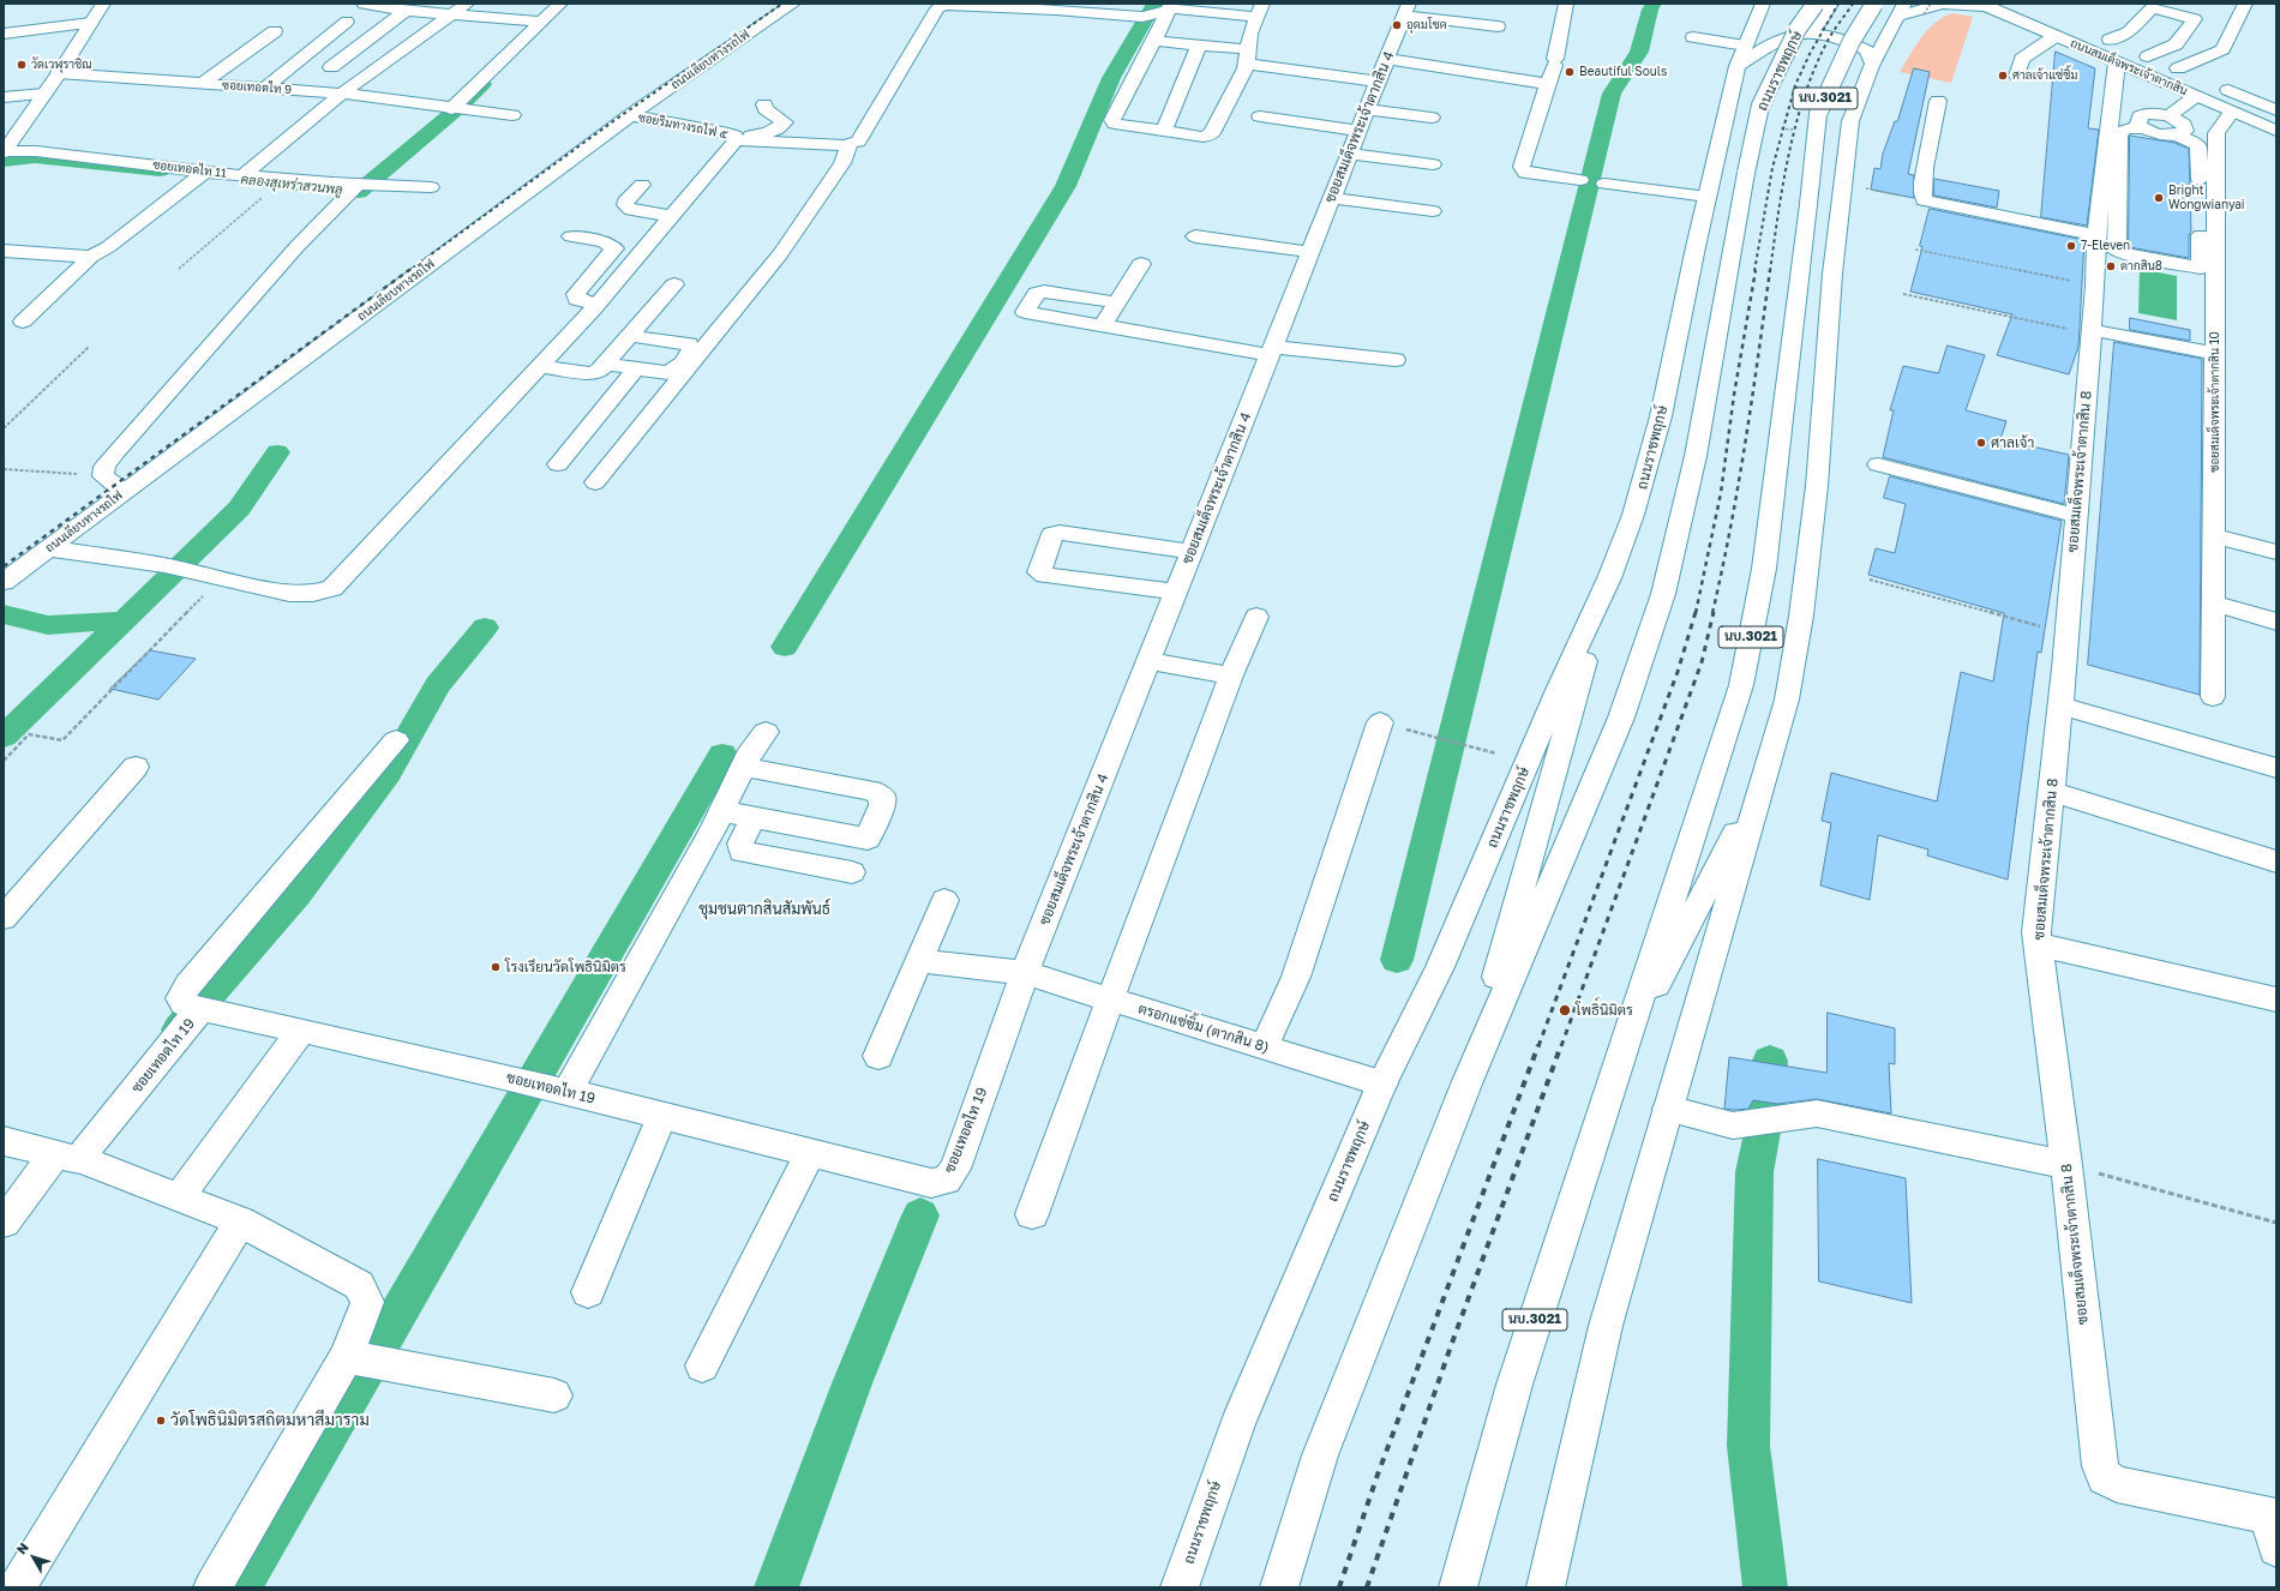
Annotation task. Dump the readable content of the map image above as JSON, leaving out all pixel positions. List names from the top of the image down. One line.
{"streets":{"street":["ถนนเลียบทางรถไฟ","ถนนสมเด็จพระเจ้าตากสิน","ถนนราชพฤกษ์","ซอยเทอดไท 9","นบ.3021","ซอยริมทางรถไฟ ๕","ซอยสมเด็จพระเจ้าตากสิน 4","ซอยเทอดไท 11","ซอยสมเด็จพระเจ้าตากสิน 10","ซอยสมเด็จพระเจ้าตากสิน 8","ตรอกแซ่ซิ้ม (ตากสิน 8)","ซอยเทอดไท 19"]},"crossings":[["ถนนเลียบทางรถไฟ","ซอยริมทางรถไฟ ๕"],["ถนนสมเด็จพระเจ้าตากสิน","ซอยสมเด็จพระเจ้าตากสิน 10"],["ถนนสมเด็จพระเจ้าตากสิน","ซอยสมเด็จพระเจ้าตากสิน 8"],["ถนนราชพฤกษ์","ตรอกแซ่ซิ้ม (ตากสิน 8)"],["ซอยสมเด็จพระเจ้าตากสิน 4","ตรอกแซ่ซิ้ม (ตากสิน 8)"],["ซอยสมเด็จพระเจ้าตากสิน 4","ซอยเทอดไท 19"],["ตรอกแซ่ซิ้ม (ตากสิน 8)","ซอยเทอดไท 19"]],"districts":["ชุมชนตากสินสัมพันธ์"],"water":["คลองสุเหร่าสวนพลู"],"places":["อุดมโชค","วัดเวฬุราชิณ","Beautiful Souls","ศาลเจ้าแซ่ซิ้ม","Bright Wongwianyai","7-Eleven","ตากสิน8","ศาลเจ้า","โรงเรียนวัดโพธินิมิตร","โพธิ์นิมิตร","วัดโพธินิมิตรสถิตมหาสีมาราม"],"north":"top left"}
